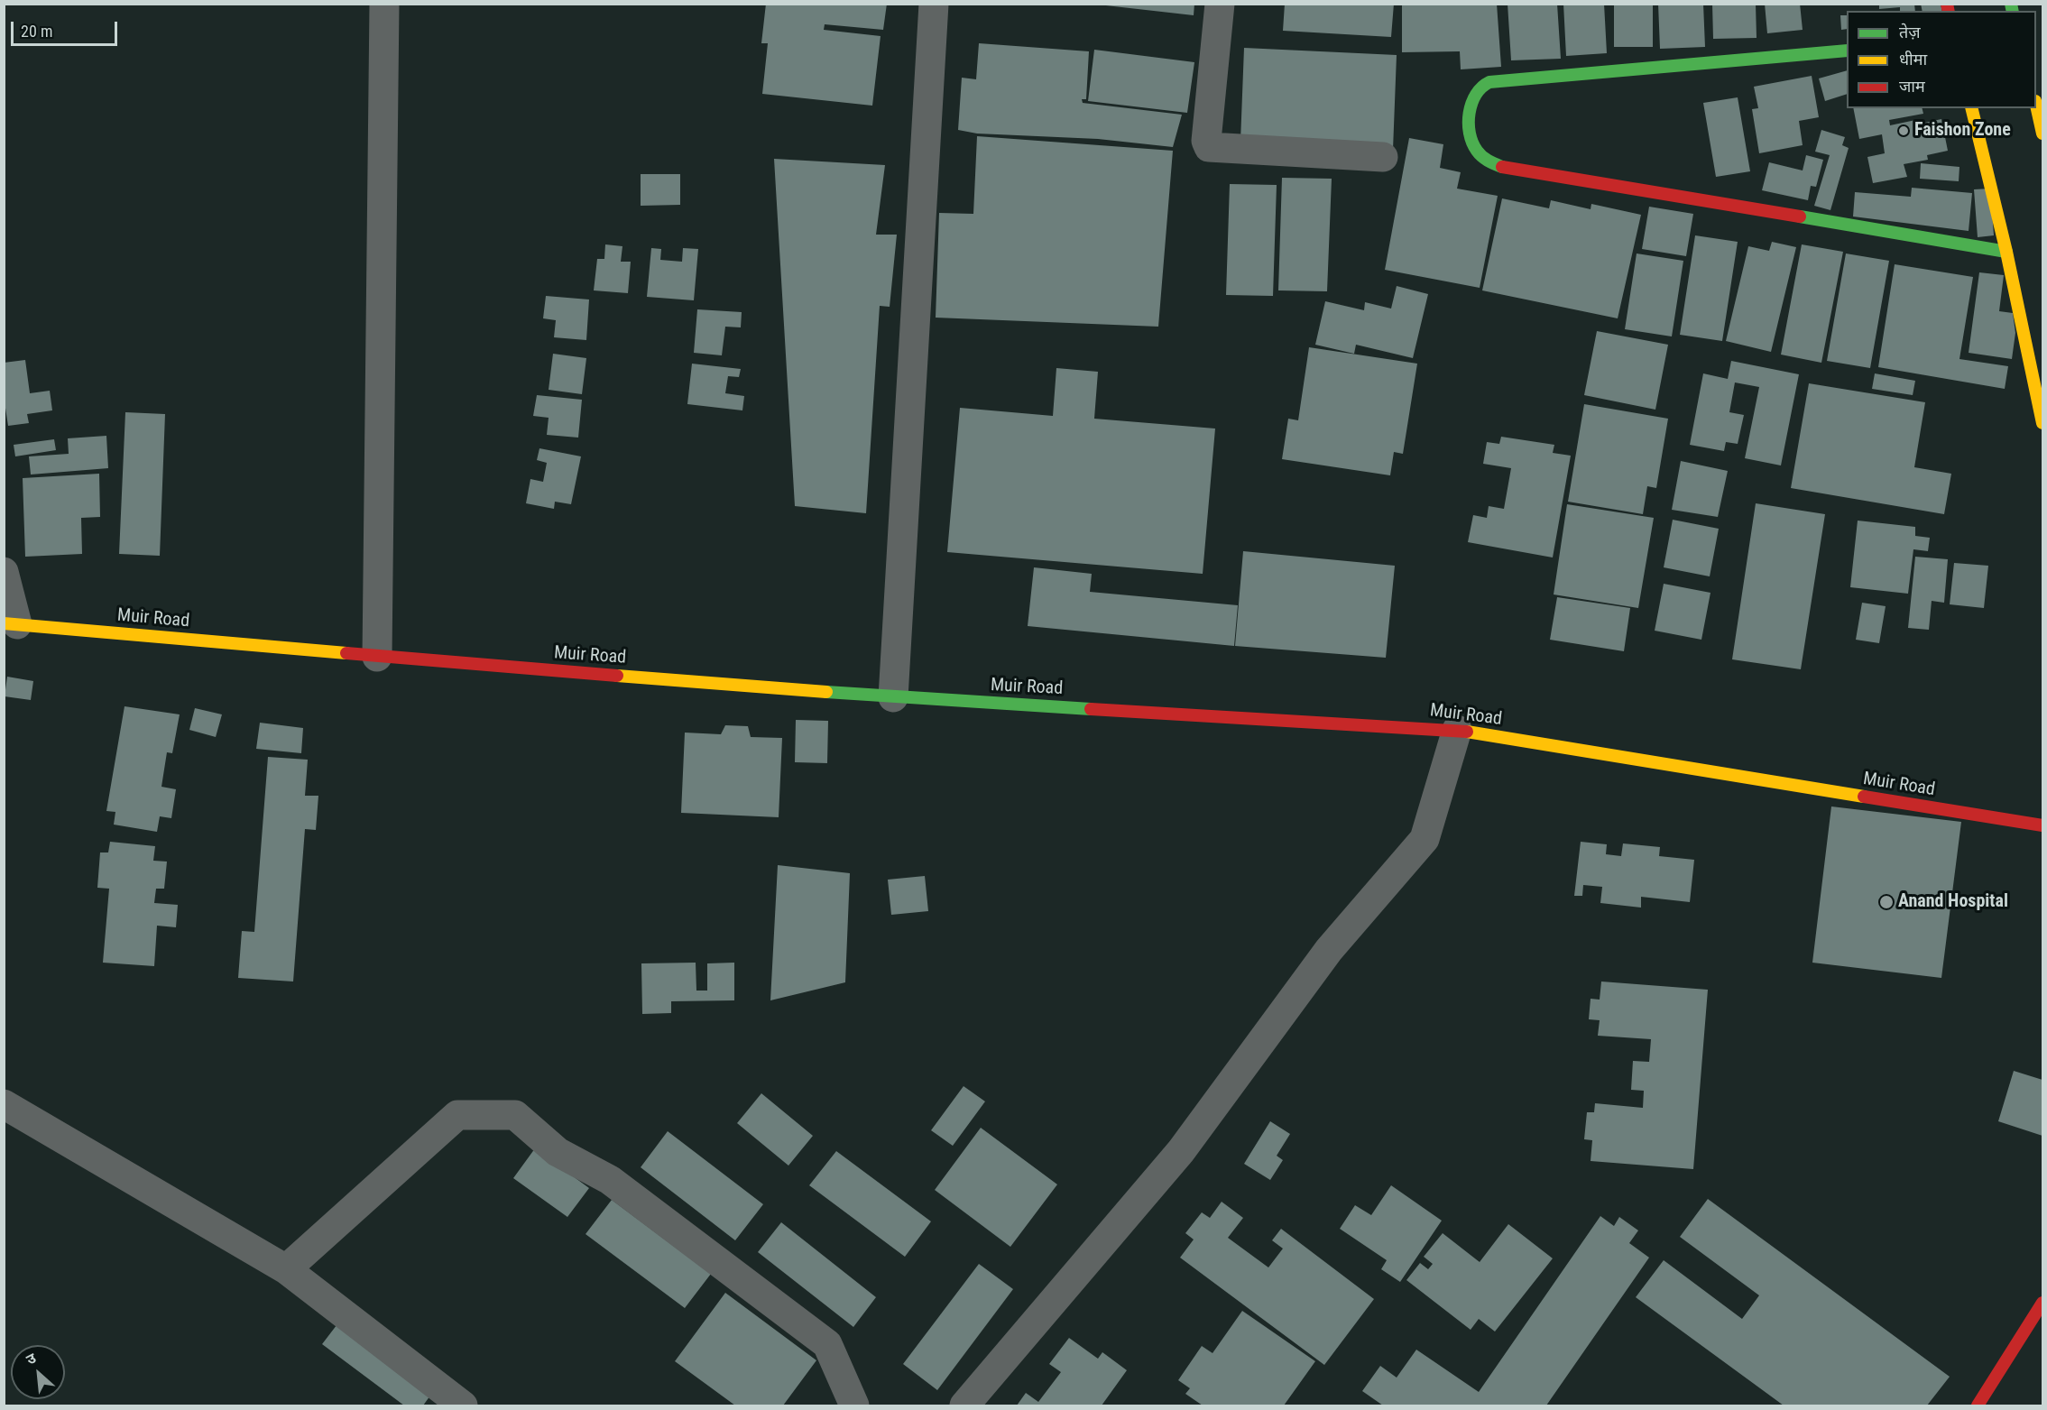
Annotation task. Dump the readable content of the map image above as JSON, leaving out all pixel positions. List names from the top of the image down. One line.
{"streets":{"street":["Muir Road"]},"places":["Faishon Zone","Anand Hospital"],"legend":["तेज़","धीमा","जाम"],"scale_bar":"20 m","north":"top left"}
